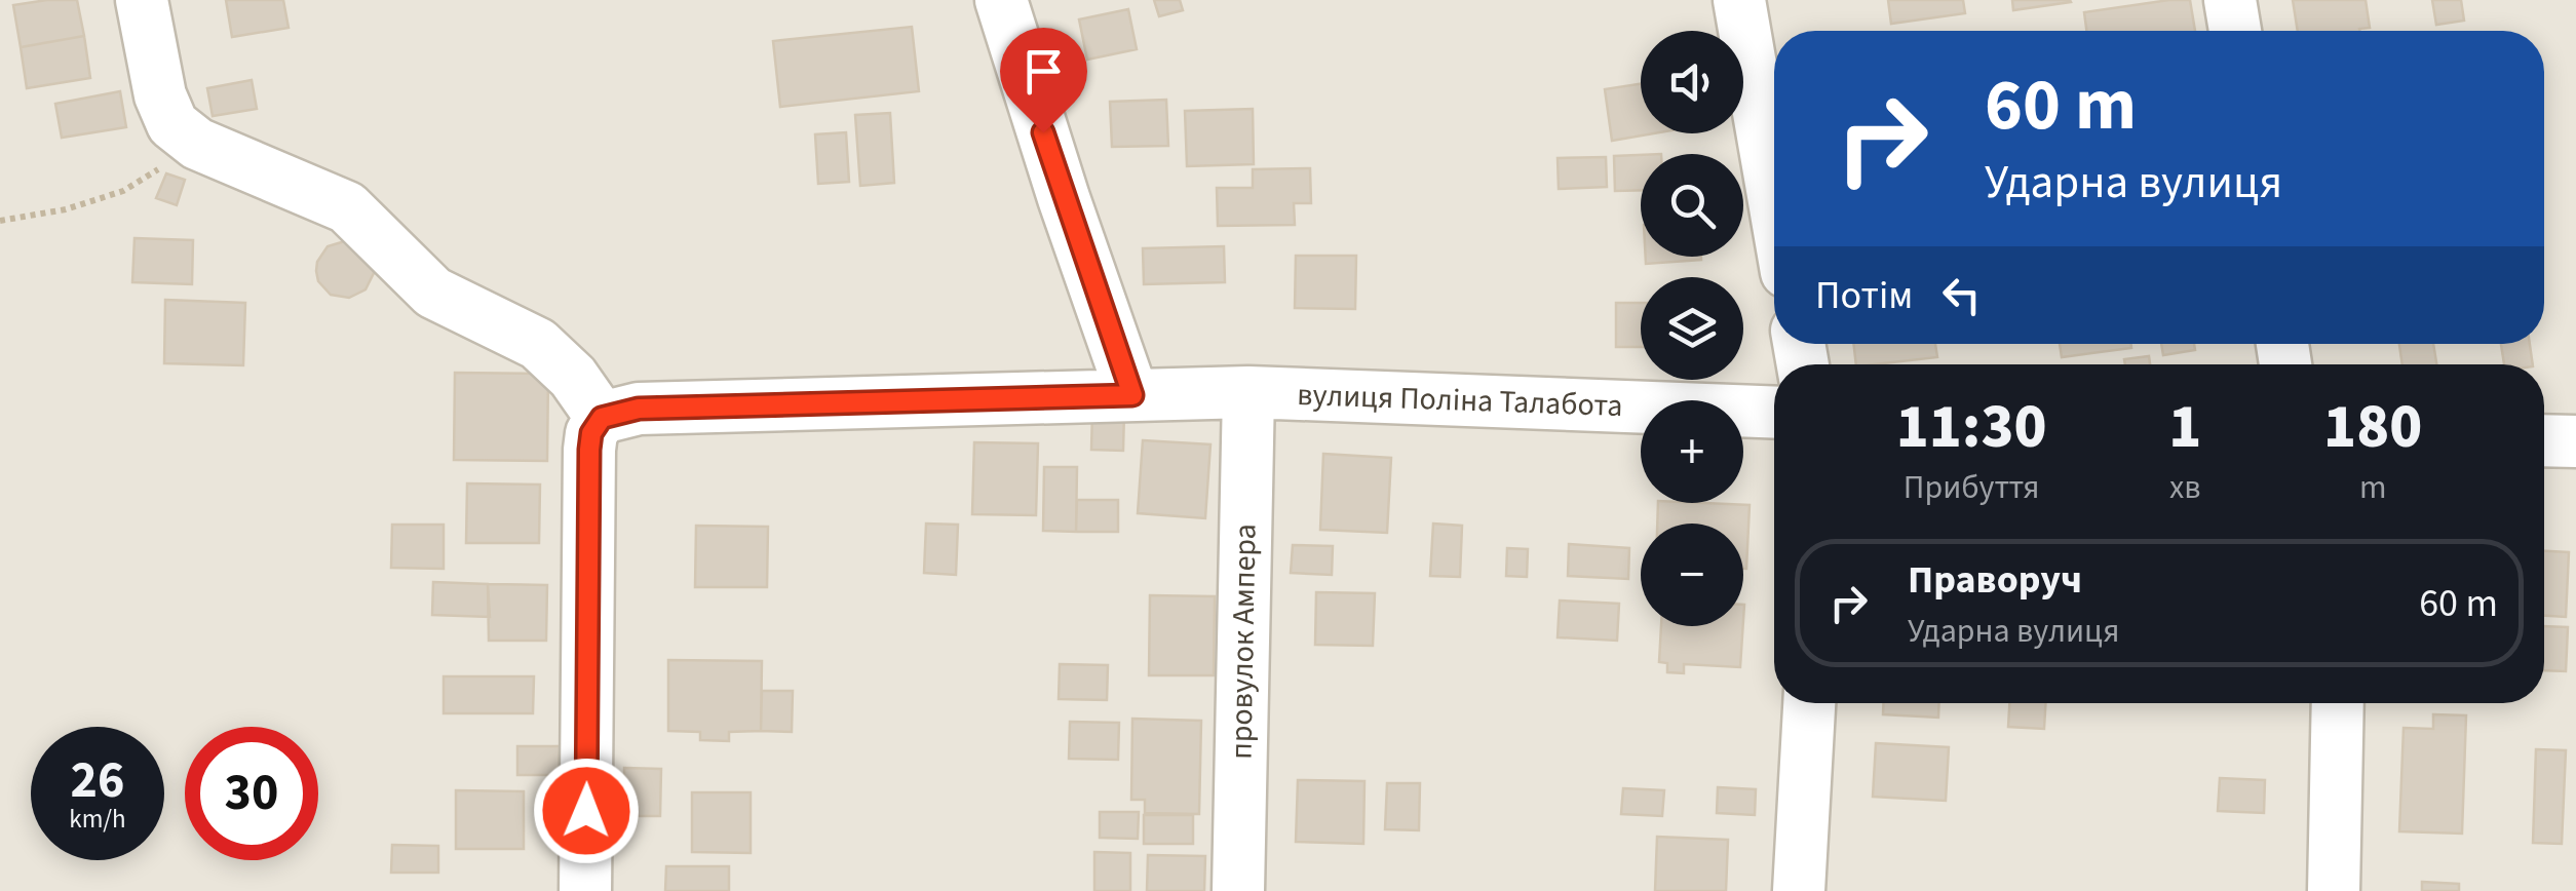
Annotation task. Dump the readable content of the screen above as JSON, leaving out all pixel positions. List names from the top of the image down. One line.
{"streets":{"street":["вулиця Поліна Талабота","провулок Ампера"]},"crossings":[["вулиця Поліна Талабота","провулок Ампера"]],"page":{"map_buttons":["+","−"],"turn":["60 m","Ударна вулиця"],"then":"Потім","eta":["11:30","Прибуття","1","хв","180","m"],"list":[{"name":"Праворуч","note":"Ударна вулиця","value":"60 m"}],"speed":"26 km/h","limit":"30"}}
